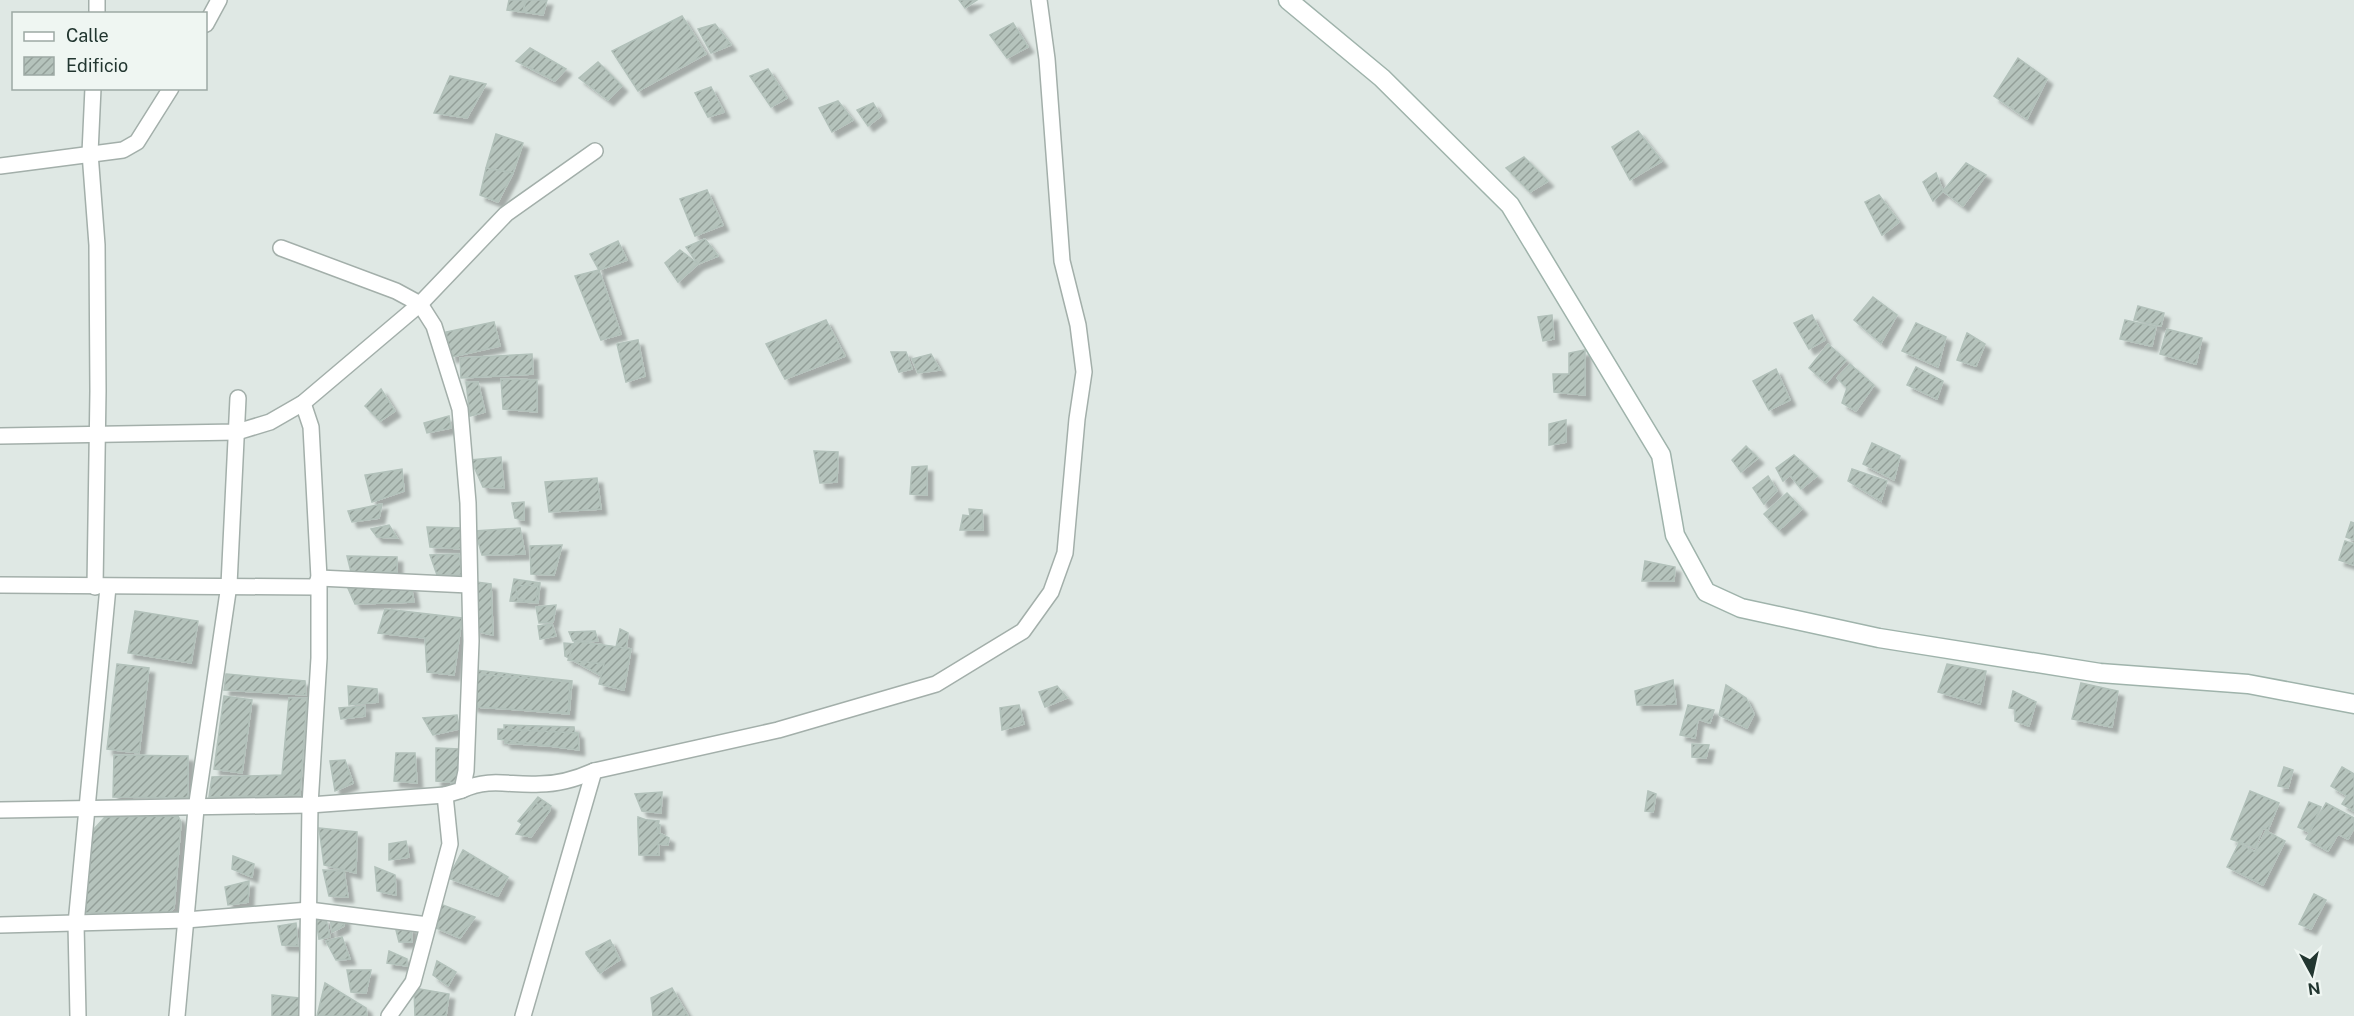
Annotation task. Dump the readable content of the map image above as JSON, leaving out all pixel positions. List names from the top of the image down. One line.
{"legend":["Calle","Edificio"],"north":"bottom"}
